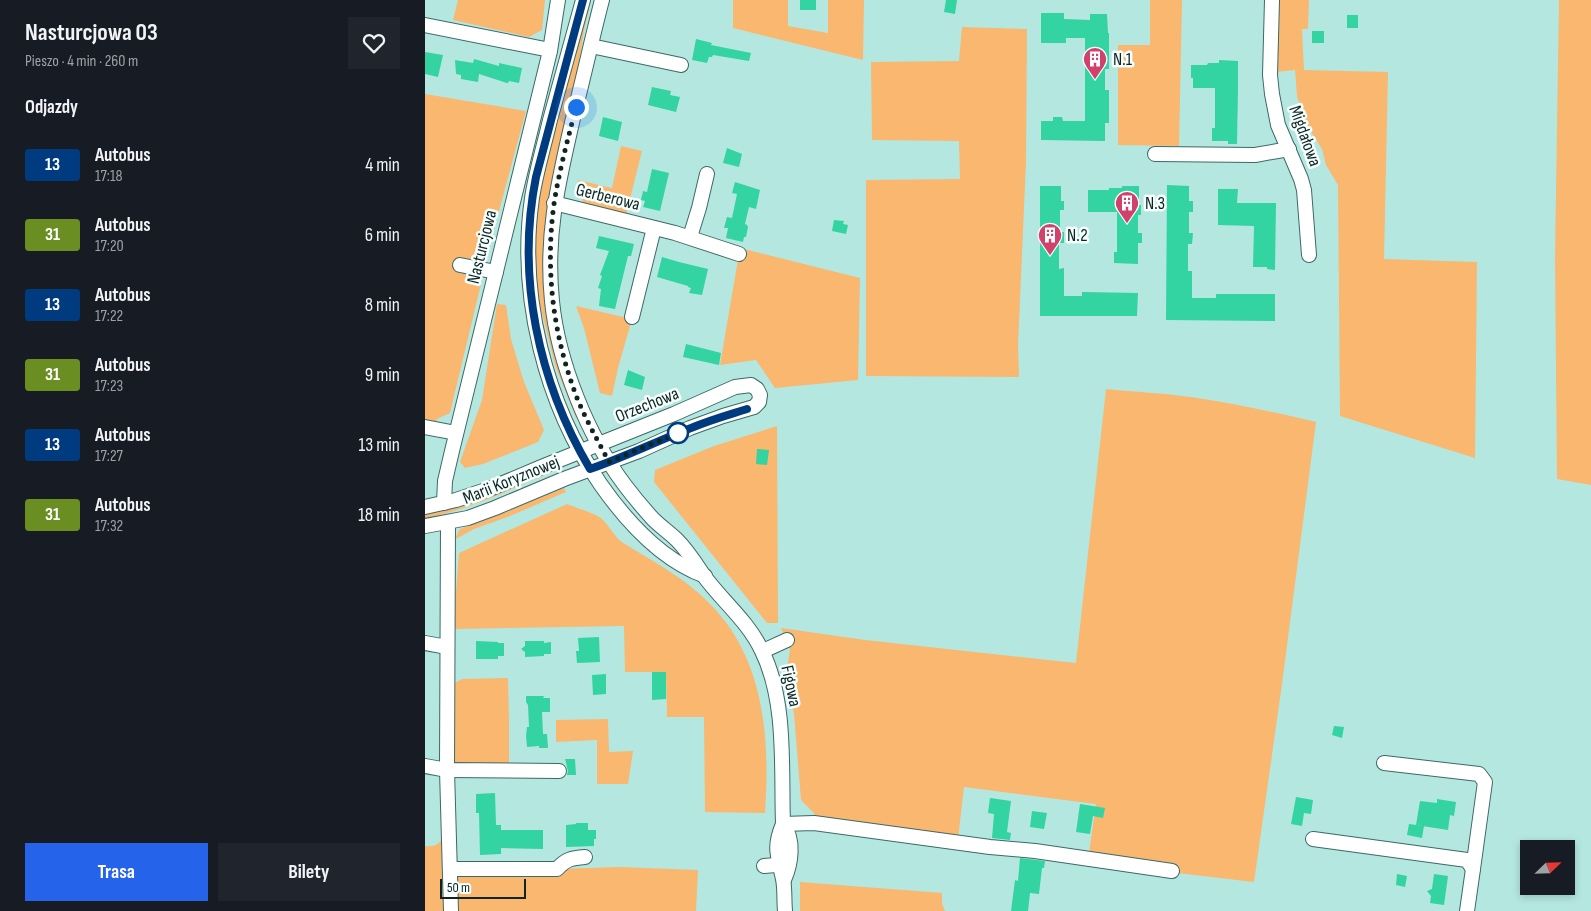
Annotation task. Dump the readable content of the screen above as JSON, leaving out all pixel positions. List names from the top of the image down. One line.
{"streets":{"street":["Migdałowa","Gerberowa","Nasturcjowa","Orzechowa","Marii Koryznowej","Figowa"]},"crossings":[["Gerberowa","Figowa"],["Nasturcjowa","Marii Koryznowej"],["Orzechowa","Marii Koryznowej"],["Orzechowa","Figowa"],["Marii Koryznowej","Figowa"]],"places":{"building":["N.1","N.3","N.2"]},"lines":["bus line 13"],"scale_bar":"50 m","north":"top right","page":{"heading":[["Nasturcjowa 03","Pieszo · 4 min · 260 m"],"Odjazdy"],"list":[{"mark":"13","name":"Autobus","note":"17:18","value":"4 min"},{"mark":"31","name":"Autobus","note":"17:20","value":"6 min"},{"mark":"13","name":"Autobus","note":"17:22","value":"8 min"},{"mark":"31","name":"Autobus","note":"17:23","value":"9 min"},{"mark":"13","name":"Autobus","note":"17:27","value":"13 min"},{"mark":"31","name":"Autobus","note":"17:32","value":"18 min"}],"buttons":["Trasa","Bilety"],"scale":"50 m"}}
